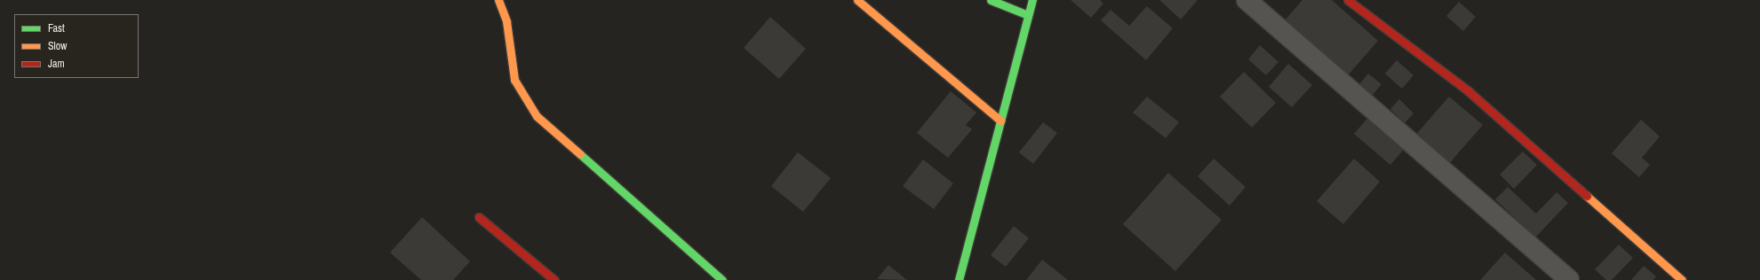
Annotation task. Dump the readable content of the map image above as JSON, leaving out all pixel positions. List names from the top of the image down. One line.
{"legend":["Fast","Slow","Jam"]}
